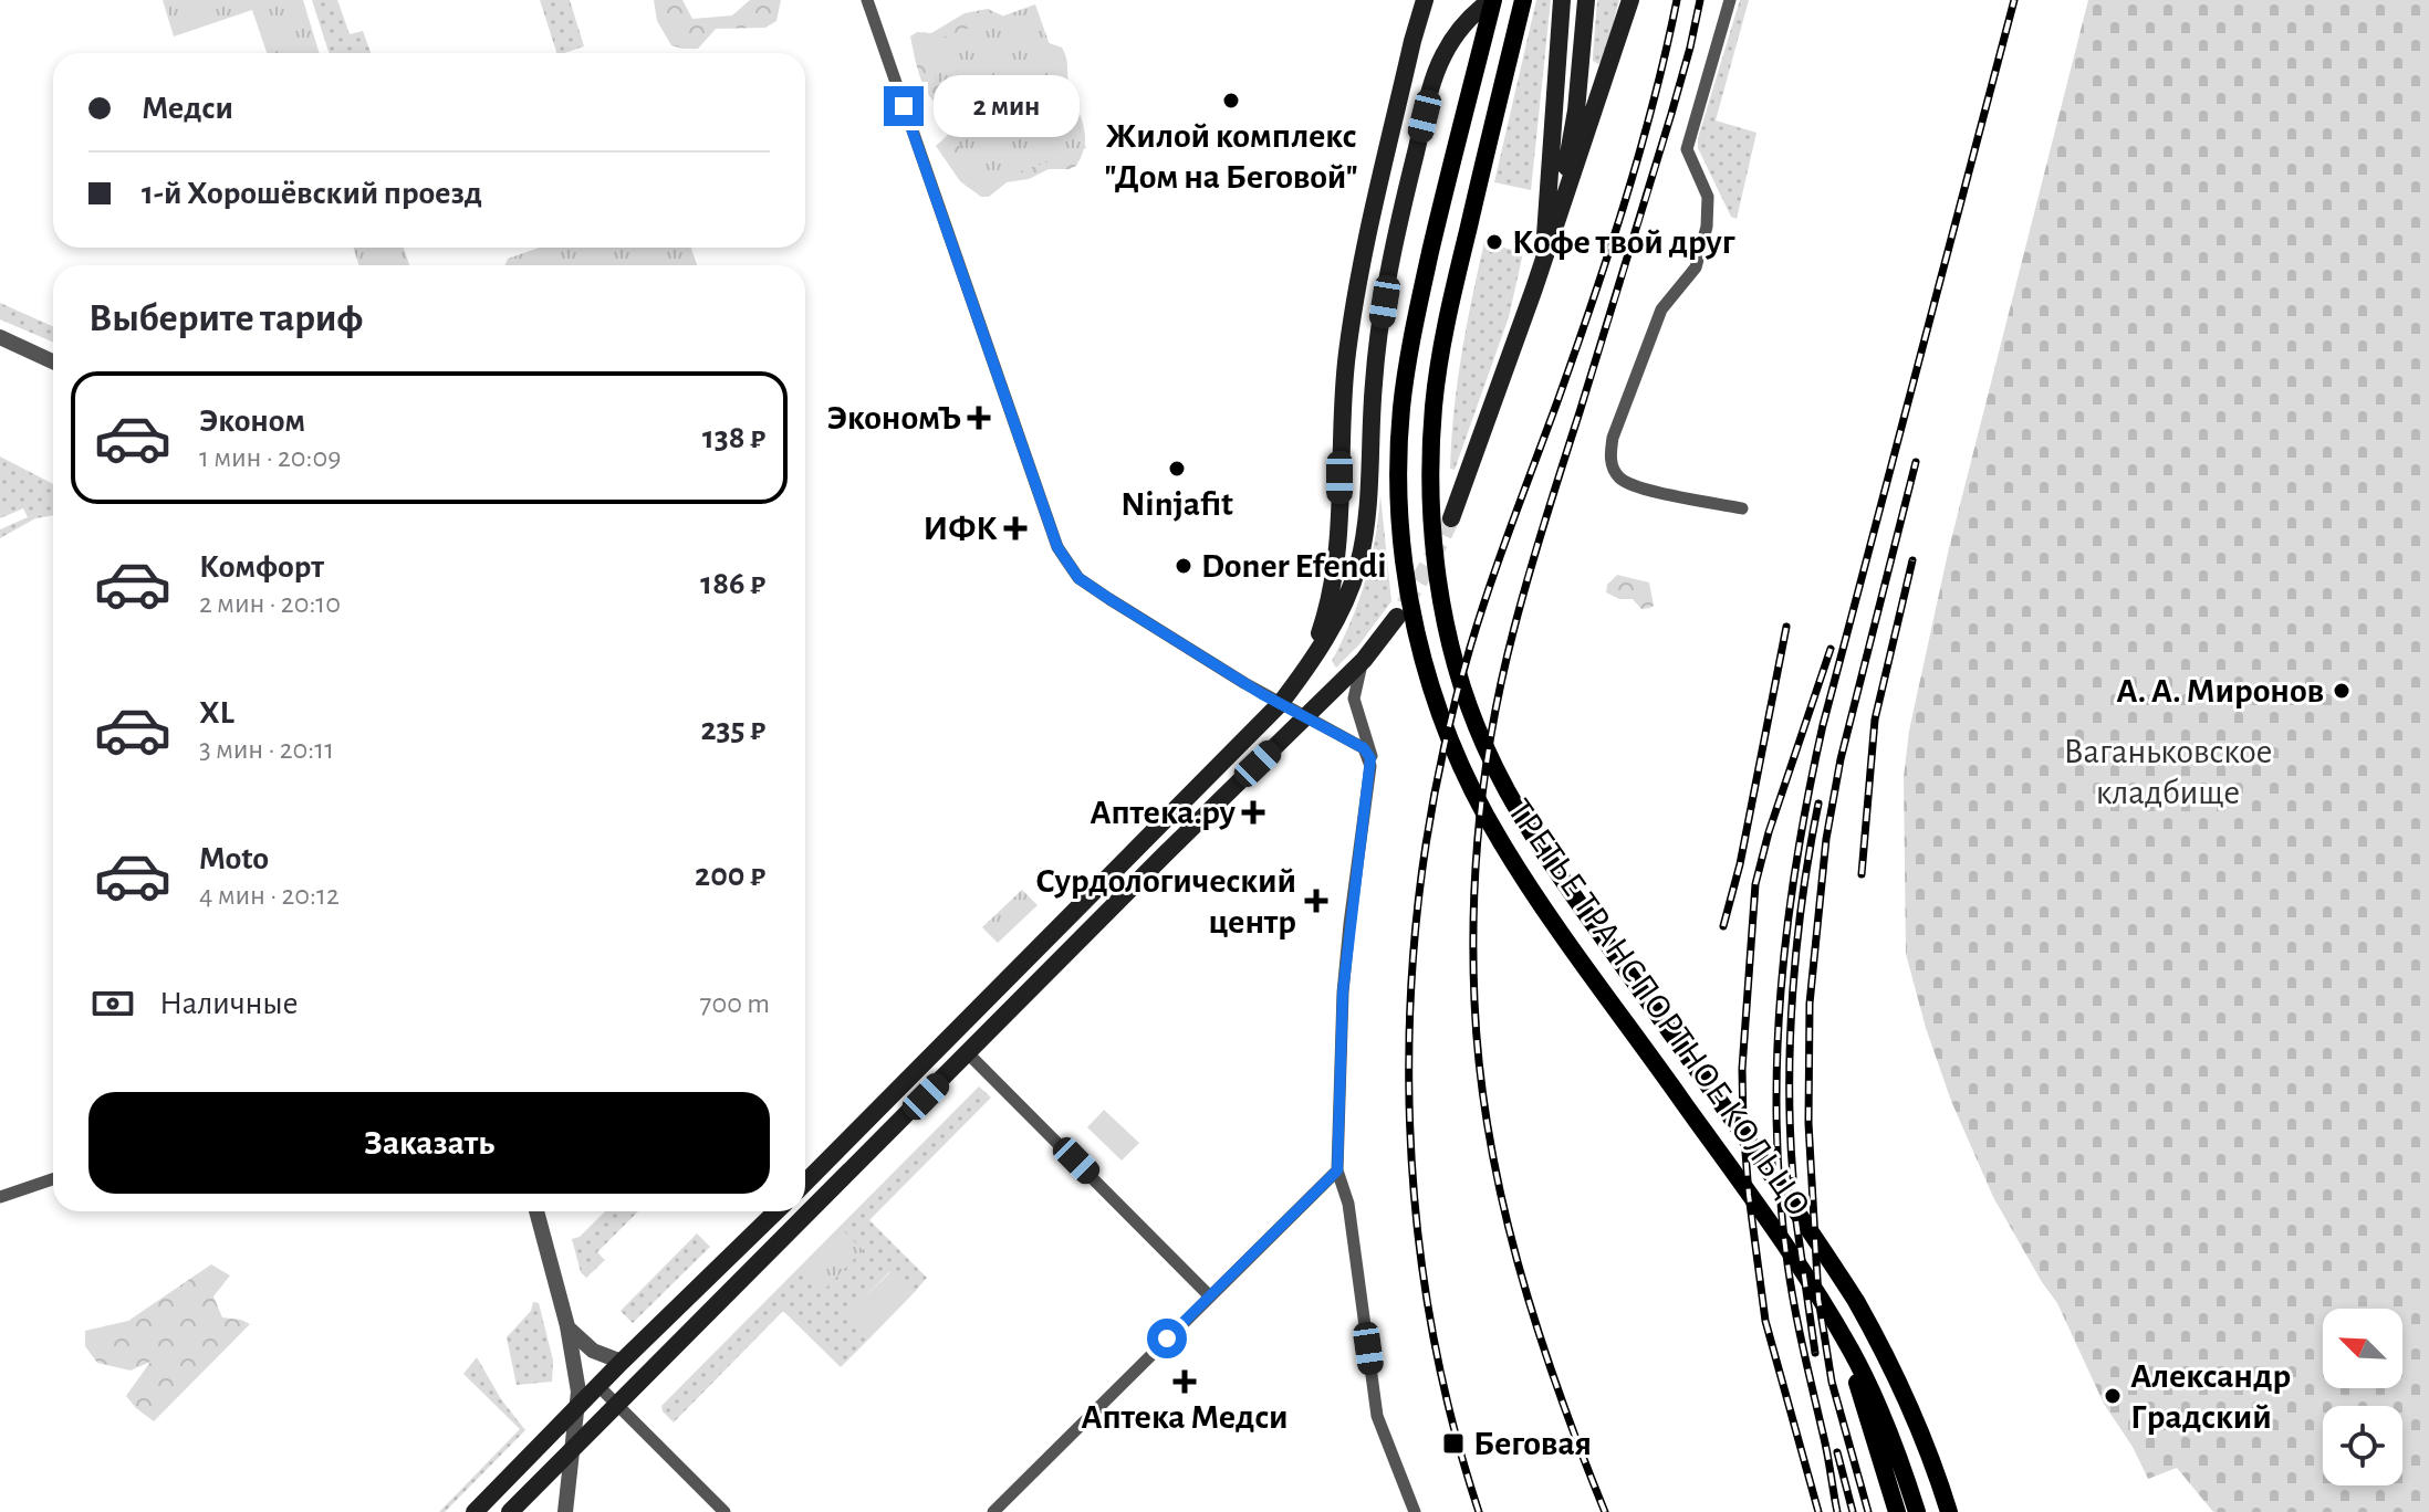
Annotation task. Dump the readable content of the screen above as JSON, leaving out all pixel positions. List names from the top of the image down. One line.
{"streets":{"main road":["ТРЕТЬЕ ТРАНСПОРТНОЕ КОЛЬЦО"]},"parks":["Ваганьковское кладбище"],"places":{"other":["Жилой комплекс \"Дом на Беговой\"","Кофе твой друг","Ninjafit","Doner Efendi","А. А. Миронов","Александр Градский"],"health":["ЭкономЪ","ИФК","Аптека.ру","Сурдологический центр","Аптека Медси"],"transit":["Беговая"]},"north":"top left","page":{"banner":["Медси","1-й Хорошёвский проезд"],"bubble":"2 мин","heading":"Выберите тариф","list":[{"name":"Эконом","note":"1 мин · 20:09","value":"138 ₽"},{"name":"Комфорт","note":"2 мин · 20:10","value":"186 ₽"},{"name":"XL","note":"3 мин · 20:11","value":"235 ₽"},{"name":"Moto","note":"4 мин · 20:12","value":"200 ₽"}],"pay":["Наличные","700 m"],"buttons":"Заказать"}}
